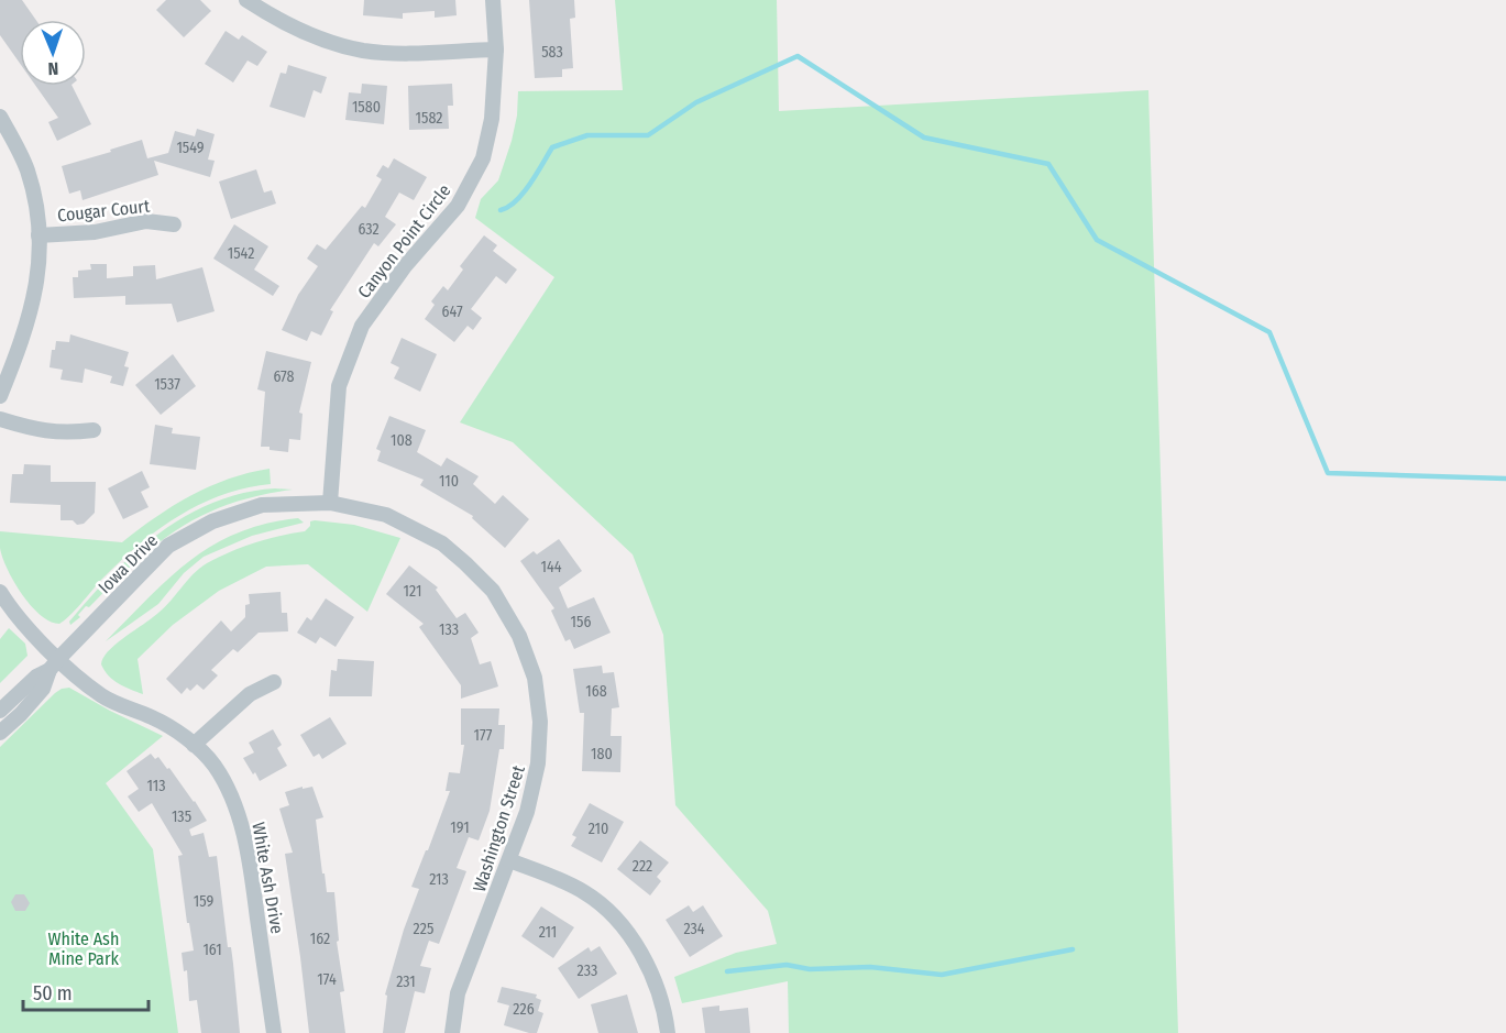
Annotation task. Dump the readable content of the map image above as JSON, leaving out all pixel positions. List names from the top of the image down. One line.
{"streets":{"street":["Cougar Court","Canyon Point Circle","Iowa Drive","Washington Street","White Ash Drive"]},"crossings":[["Canyon Point Circle","Iowa Drive"],["Canyon Point Circle","Washington Street"],["Iowa Drive","Washington Street"],["Iowa Drive","White Ash Drive"]],"parks":["White Ash Mine Park"],"house_numbers":["583","1580","1582","1549","632","1542","647","678","1537","108","110","144","121","156","133","168","177","180","113","135","191","210","222","213","159","225","234","211","162","161","233","174","231","226"],"scale_bar":"50 m","north":"bottom"}
